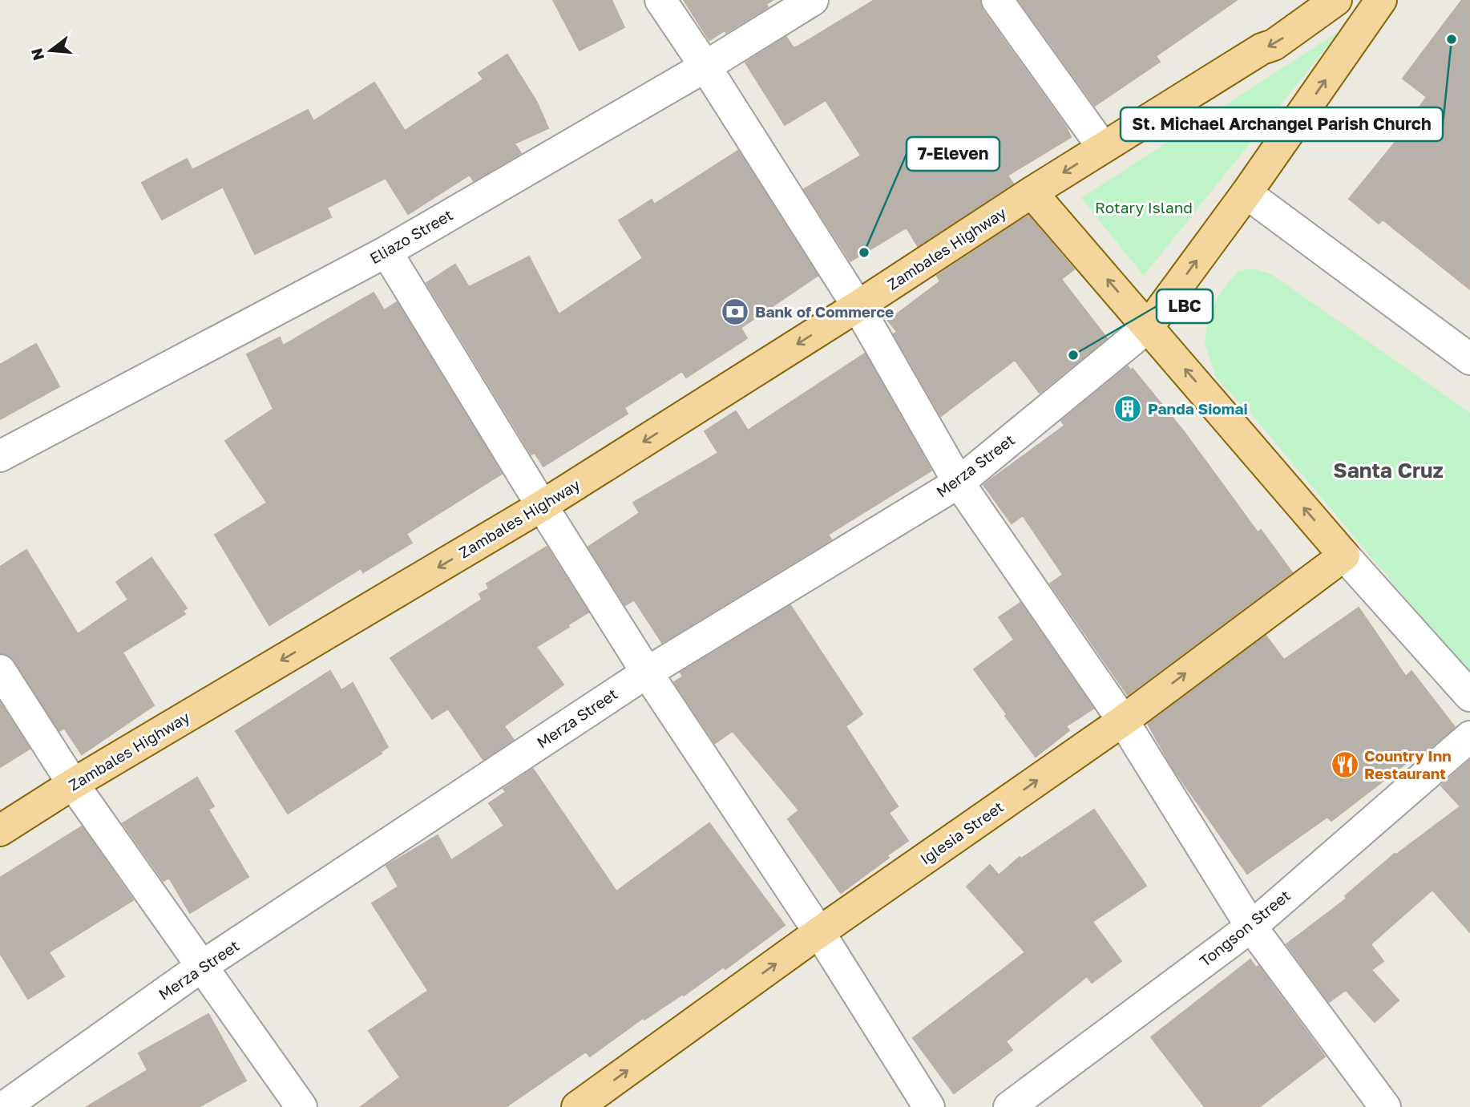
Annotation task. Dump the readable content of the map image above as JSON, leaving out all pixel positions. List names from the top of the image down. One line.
{"streets":{"main road":["Zambales Highway","Iglesia Street"],"street":["Eliazo Street","Merza Street","Tongson Street"]},"one_way":["Zambales Highway","Iglesia Street"],"districts":["Santa Cruz"],"parks":["Rotary Island"],"places":{"other":["St. Michael Archangel Parish Church","7-Eleven","LBC"],"bank":["Bank of Commerce"],"building":["Panda Siomai"],"restaurant":["Country Inn Restaurant"]},"north":"left"}
